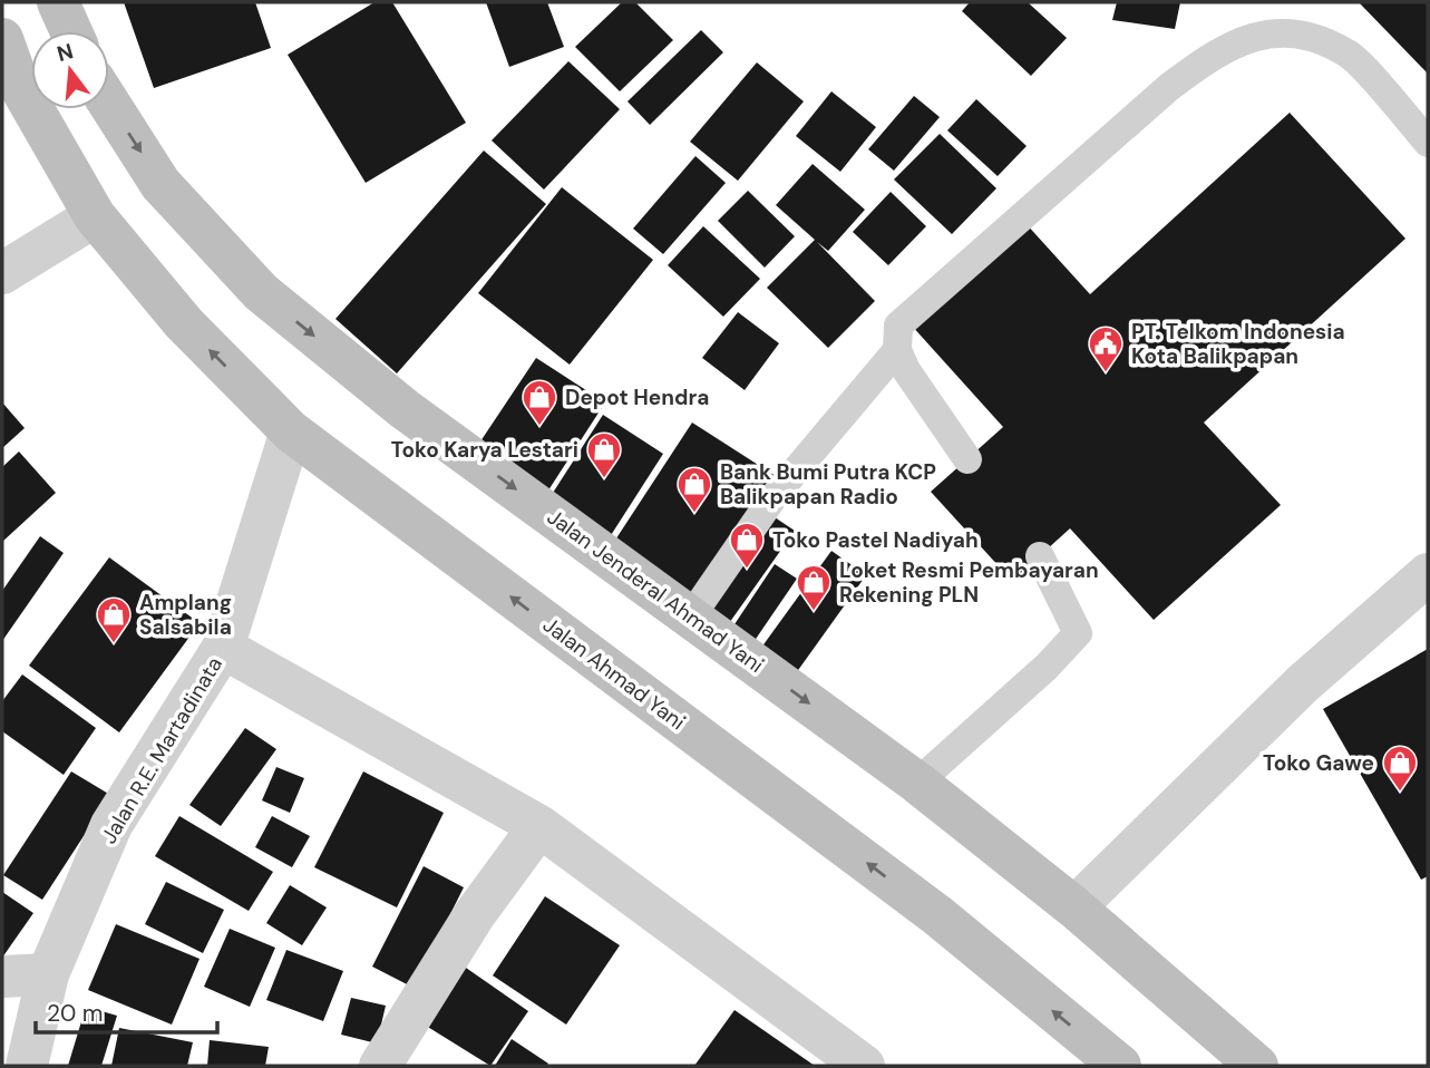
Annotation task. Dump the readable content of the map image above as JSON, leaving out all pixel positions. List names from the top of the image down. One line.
{"streets":{"main road":["Jalan Jenderal Ahmad Yani","Jalan Ahmad Yani"],"street":["Jalan R.E. Martadinata"]},"crossings":[["Jalan Ahmad Yani","Jalan R.E. Martadinata"]],"one_way":["Jalan Ahmad Yani"],"places":{"public building":["PT. Telkom Indonesia Kota Balikpapan"],"shop":["Depot Hendra","Toko Karya Lestari","Bank Bumi Putra KCP Balikpapan Radio","Toko Pastel Nadiyah","Loket Resmi Pembayaran Rekening PLN","Amplang Salsabila","Toko Gawe"]},"scale_bar":"20 m","north":"top"}
